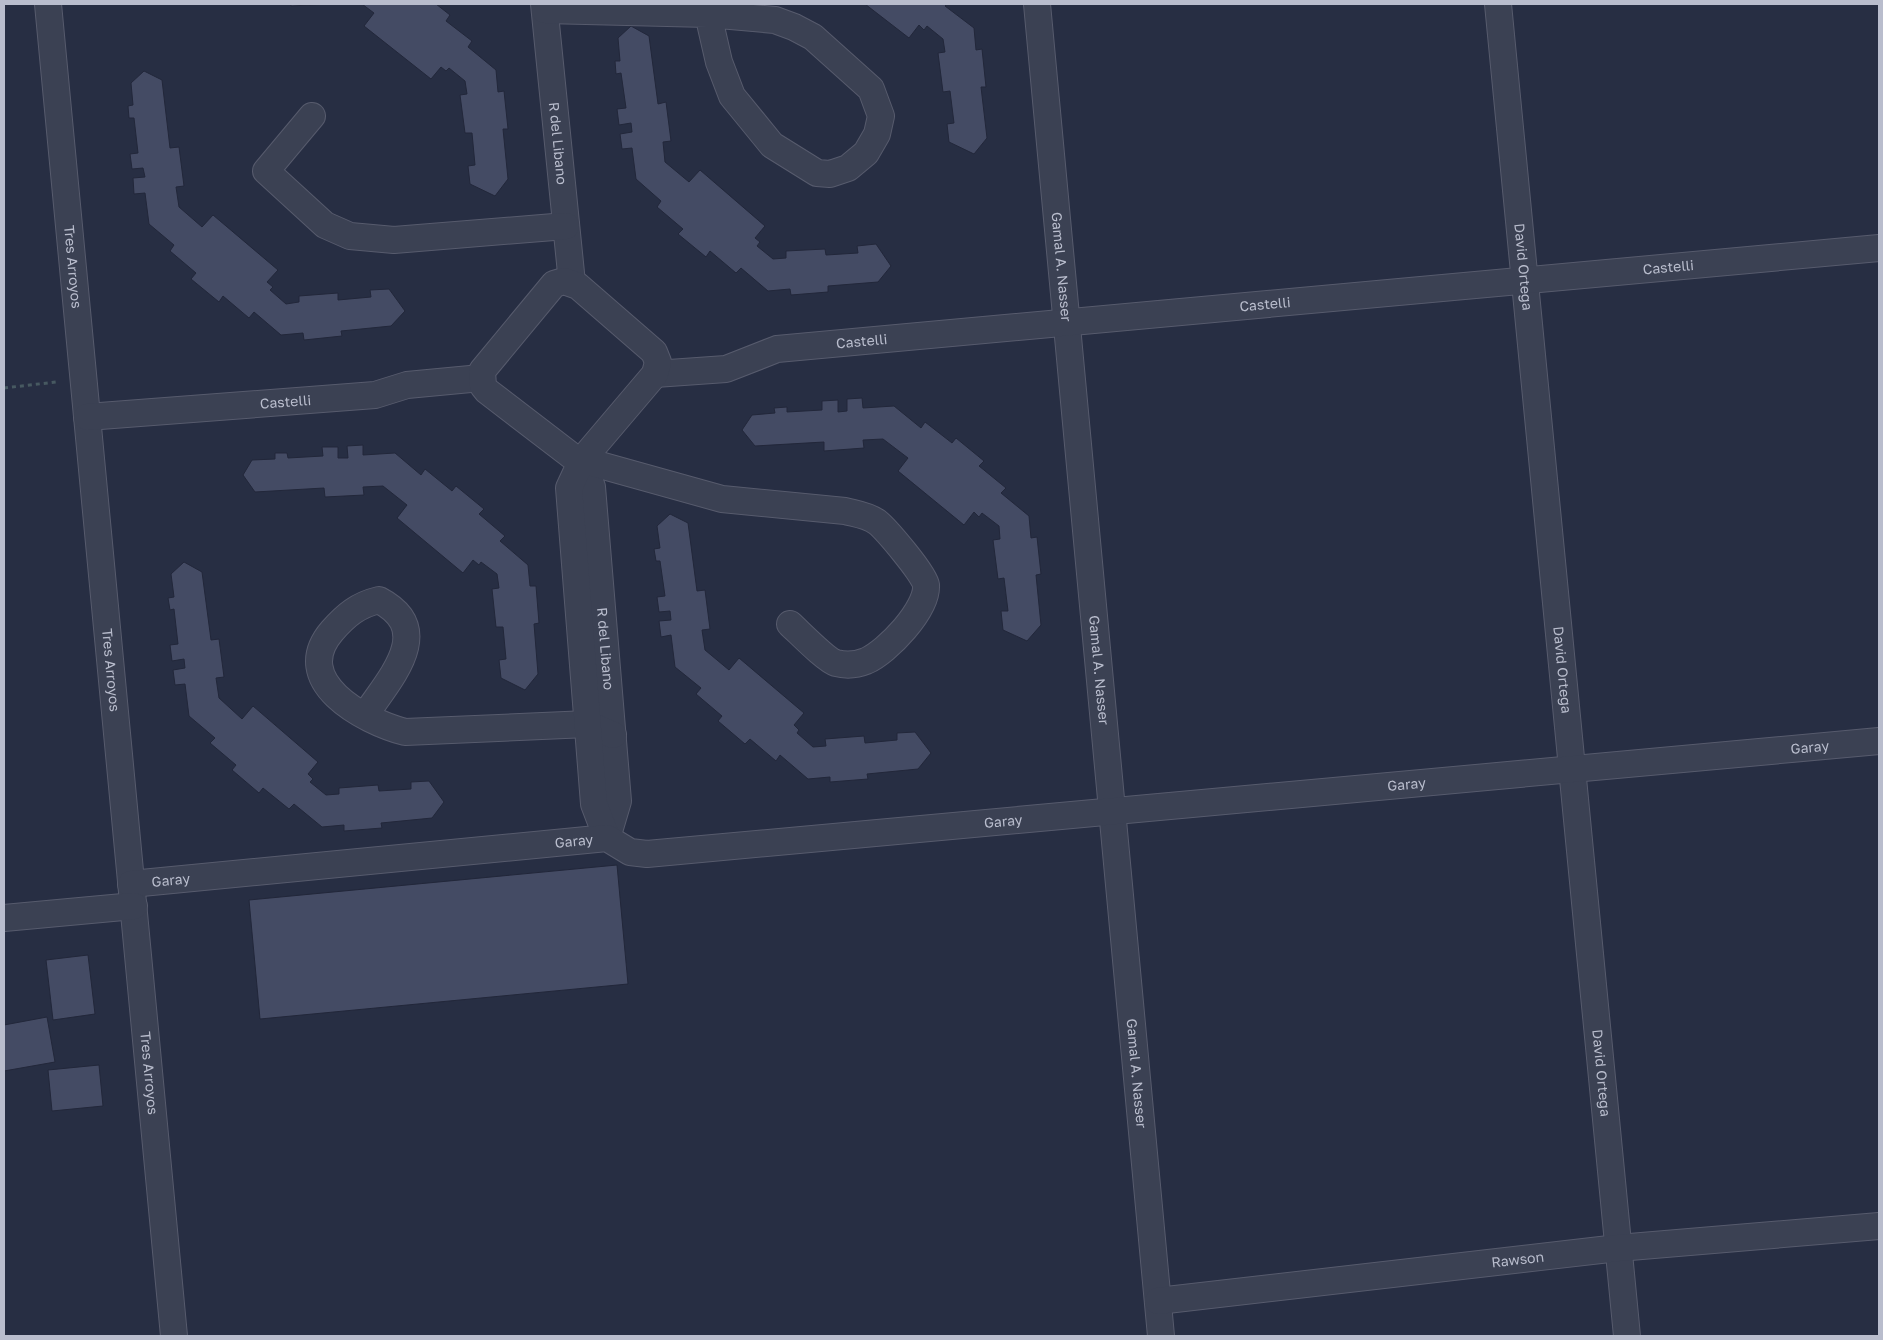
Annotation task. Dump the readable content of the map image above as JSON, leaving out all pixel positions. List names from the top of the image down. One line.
{"streets":{"street":["R del Libano","Tres Arroyos","Gamal A. Nasser","David Ortega","Castelli","Garay","Rawson"]},"crossings":[["R del Libano","Castelli"],["R del Libano","Garay"],["Tres Arroyos","Castelli"],["Tres Arroyos","Garay"],["Gamal A. Nasser","Castelli"],["Gamal A. Nasser","Garay"],["Gamal A. Nasser","Rawson"],["David Ortega","Castelli"],["David Ortega","Garay"],["David Ortega","Rawson"]]}
